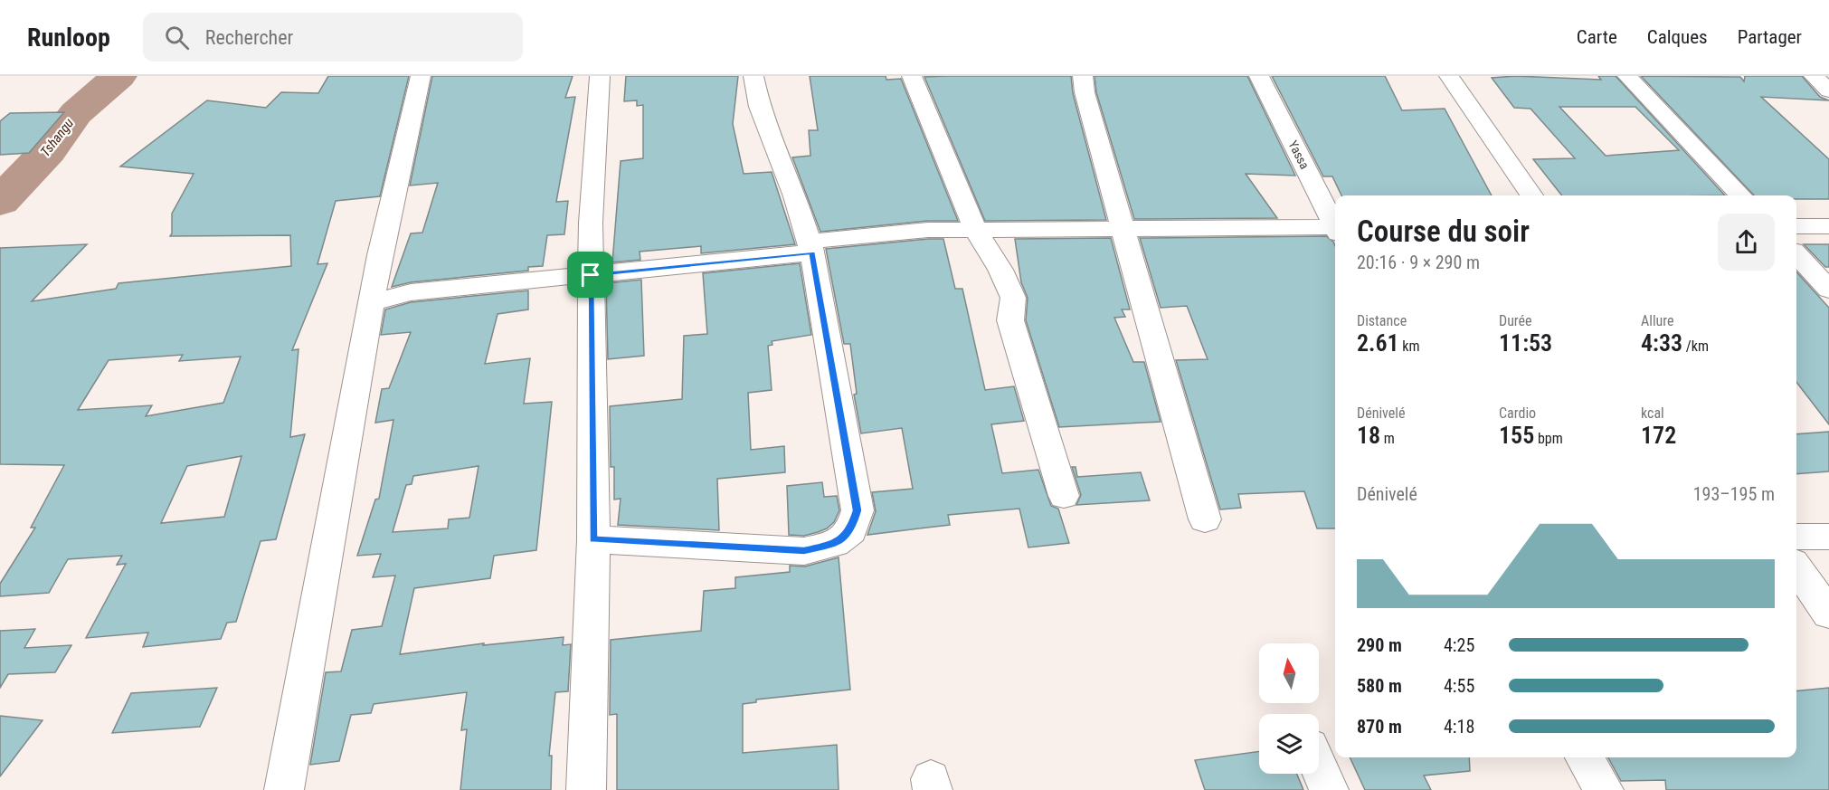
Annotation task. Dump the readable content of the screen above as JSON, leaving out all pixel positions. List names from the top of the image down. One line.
{"streets":{"street":["Yassa"]},"water":["Tshangu"],"north":"top","page":{"header":"Runloop","search":"Rechercher","nav":["Carte","Calques","Partager"],"heading":["Course du soir","20:16 · 9 × 290 m"],"stats":[["Distance","2.61 km"],["Durée","11:53"],["Allure","4:33 /km"],["Dénivelé","18 m"],["Cardio","155 bpm"],["kcal","172"]],"chart":["Dénivelé","193–195 m"],"list":[{"name":"290 m","note":"4:25"},{"name":"580 m","note":"4:55"},{"name":"870 m","note":"4:18"}]}}
